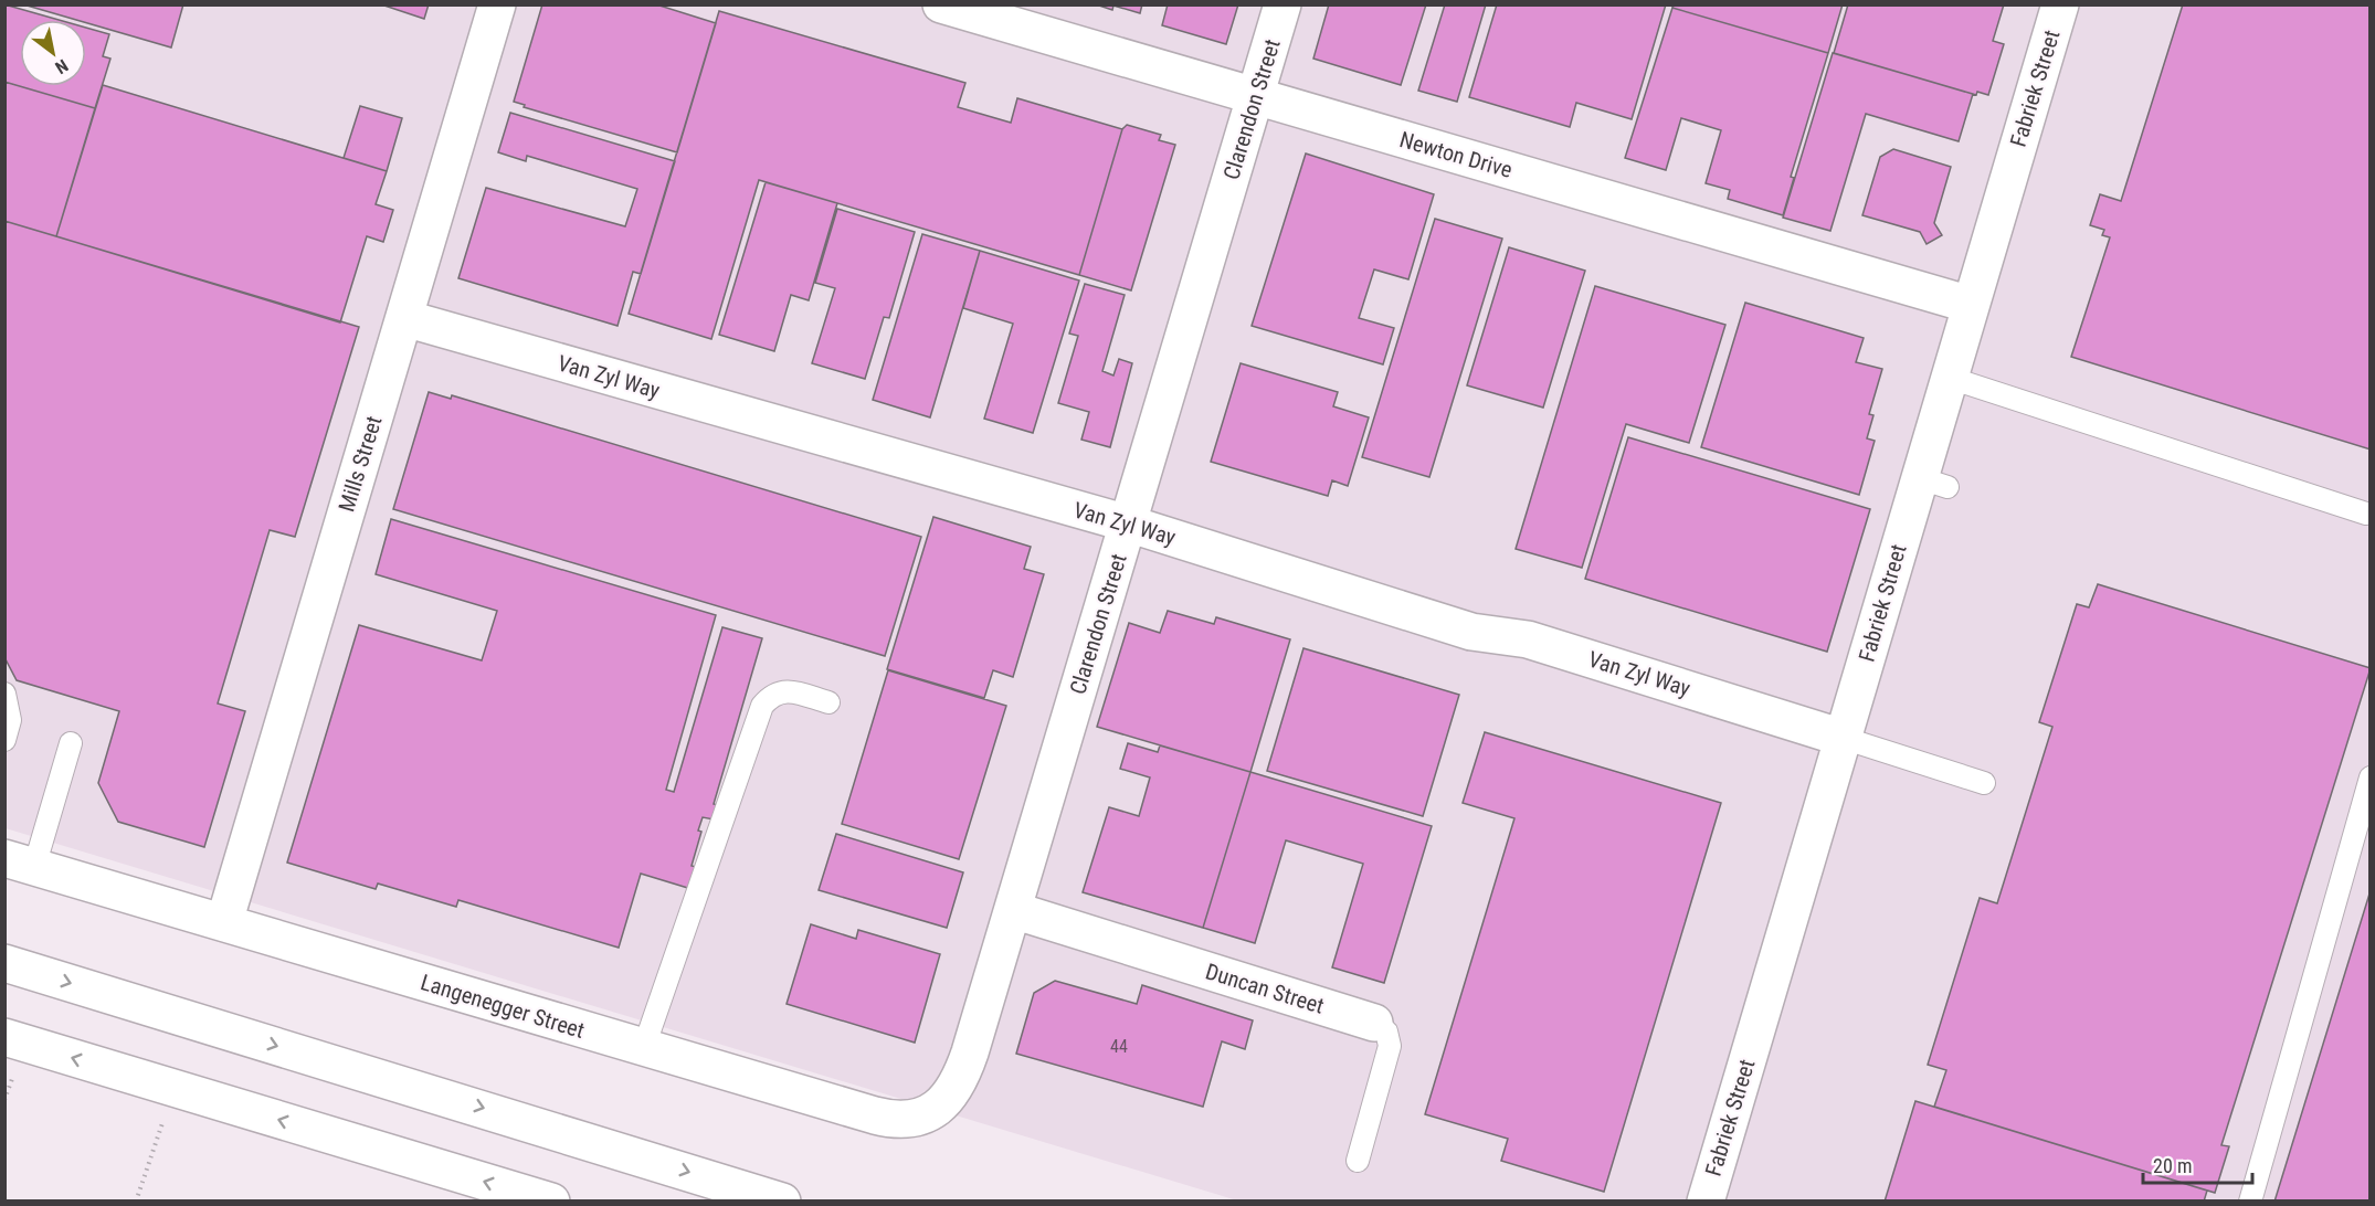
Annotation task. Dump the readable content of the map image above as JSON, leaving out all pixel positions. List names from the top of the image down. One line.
{"streets":{"main road":["Fabriek Street","Clarendon Street","Newton Drive","Van Zyl Way","Mills Street","Duncan Street","Langenegger Street"]},"crossings":[["Fabriek Street","Newton Drive"],["Fabriek Street","Van Zyl Way"],["Clarendon Street","Newton Drive"],["Clarendon Street","Van Zyl Way"],["Clarendon Street","Duncan Street"],["Clarendon Street","Langenegger Street"],["Van Zyl Way","Mills Street"],["Mills Street","Langenegger Street"]],"house_numbers":["44"],"scale_bar":"20 m","north":"bottom right"}
